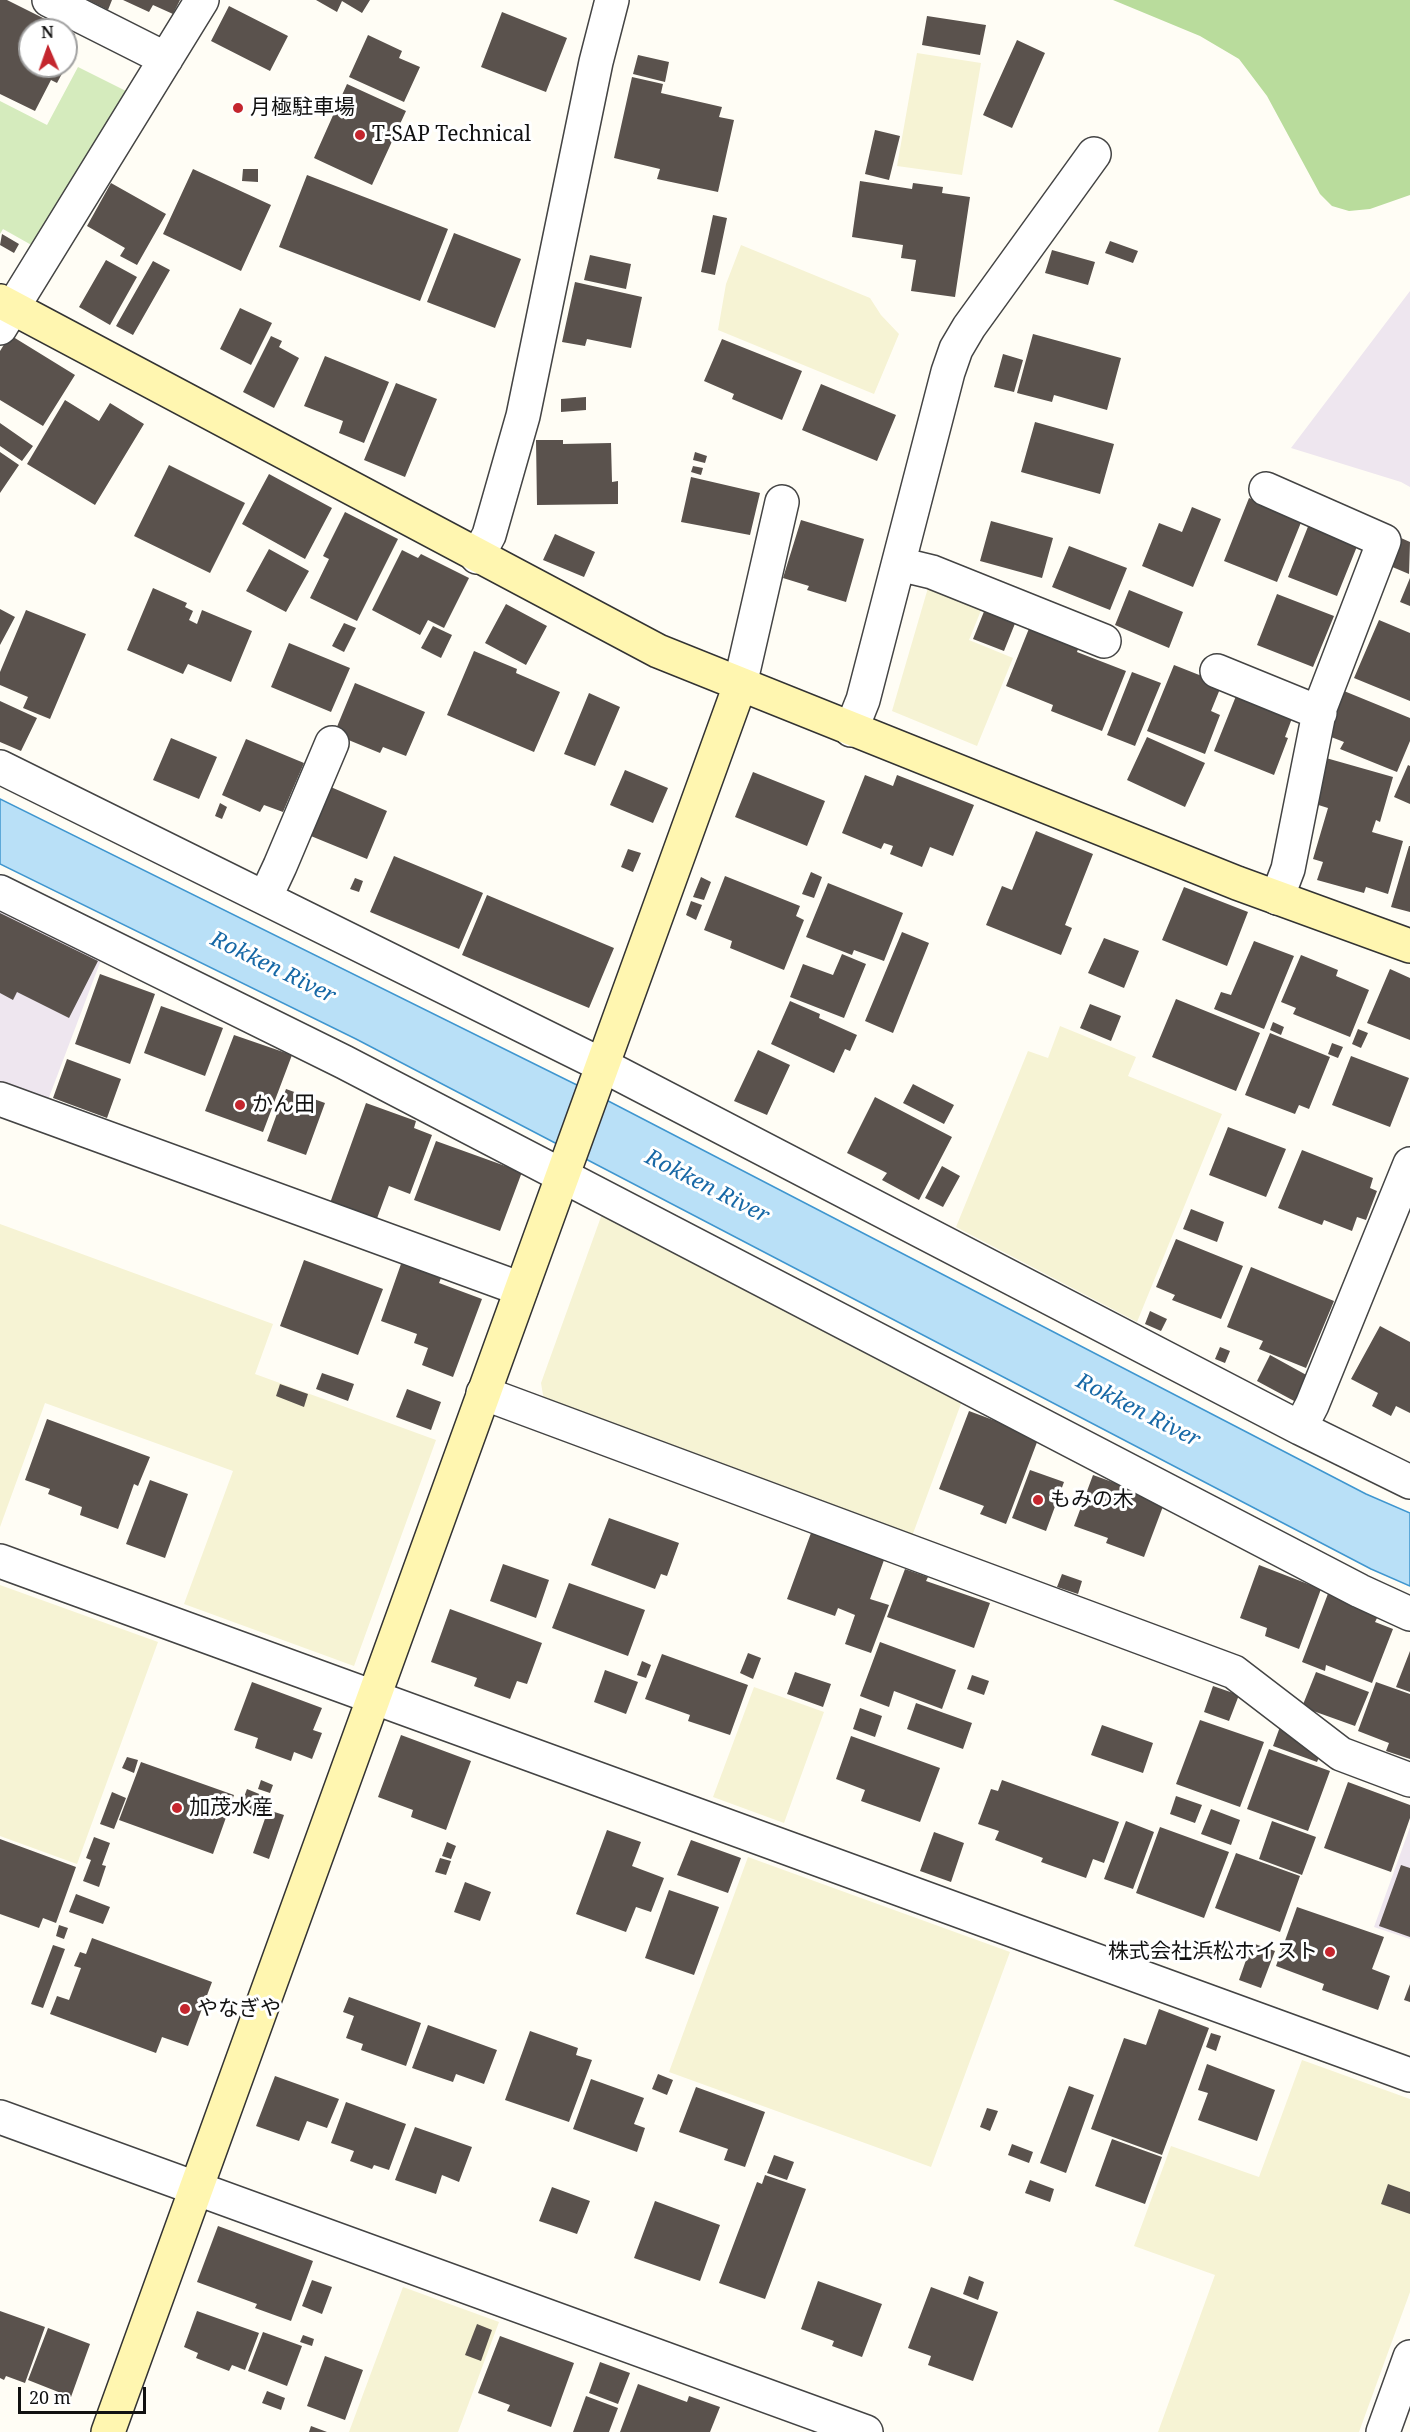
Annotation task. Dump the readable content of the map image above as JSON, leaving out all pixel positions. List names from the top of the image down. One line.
{"water":["Rokken River"],"places":["月極駐車場","T-SAP Technical","かん田","もみの木","加茂水産","株式会社浜松ホイスト","やなぎや"],"scale_bar":"20 m","north":"top"}
